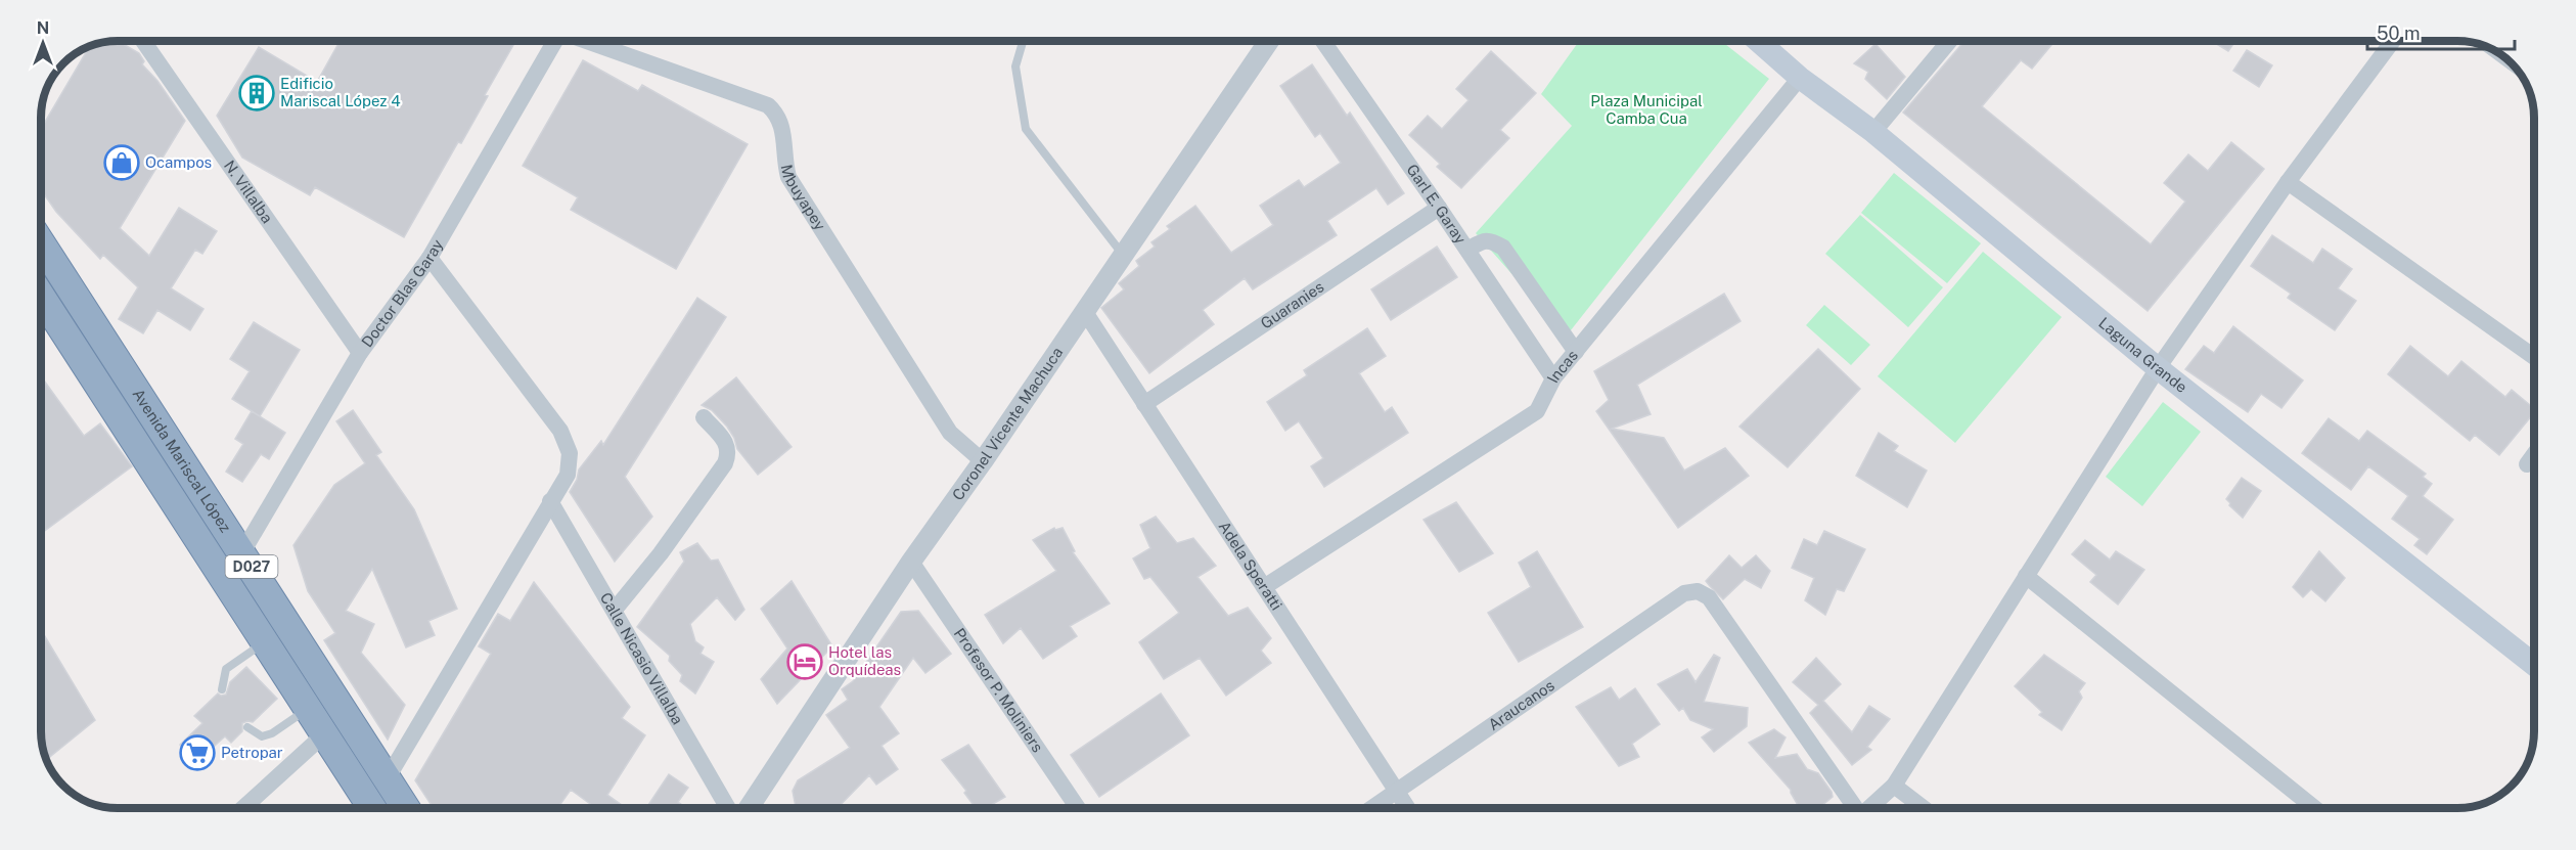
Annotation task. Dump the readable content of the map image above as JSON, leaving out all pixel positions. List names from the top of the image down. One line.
{"streets":{"highway":["Avenida Mariscal López","D027"],"main road":["Laguna Grande"],"street":["N. Villalba","Mbuyapey","Garl E. Garay","Doctor Blas Garay","Guaranies","Incas","Coronel Vicente Machuca","Adela Speratti","Calle Nicasio Villalba","Profesor P. Moliniers","Araucanos"]},"crossings":[["N. Villalba","Doctor Blas Garay"],["Mbuyapey","Coronel Vicente Machuca"],["Garl E. Garay","Guaranies"],["Garl E. Garay","Incas"],["Doctor Blas Garay","Avenida Mariscal López"],["Guaranies","Adela Speratti"],["Laguna Grande","Incas"],["Incas","Adela Speratti"],["Coronel Vicente Machuca","Adela Speratti"],["Coronel Vicente Machuca","Profesor P. Moliniers"],["Adela Speratti","Araucanos"]],"parks":["Plaza Municipal Camba Cua"],"places":{"building":["Edificio Mariscal López 4"],"shop":["Ocampos"],"hotel":["Hotel las Orquídeas"],"supermarket":["Petropar"]},"scale_bar":"50 m","north":"top"}
